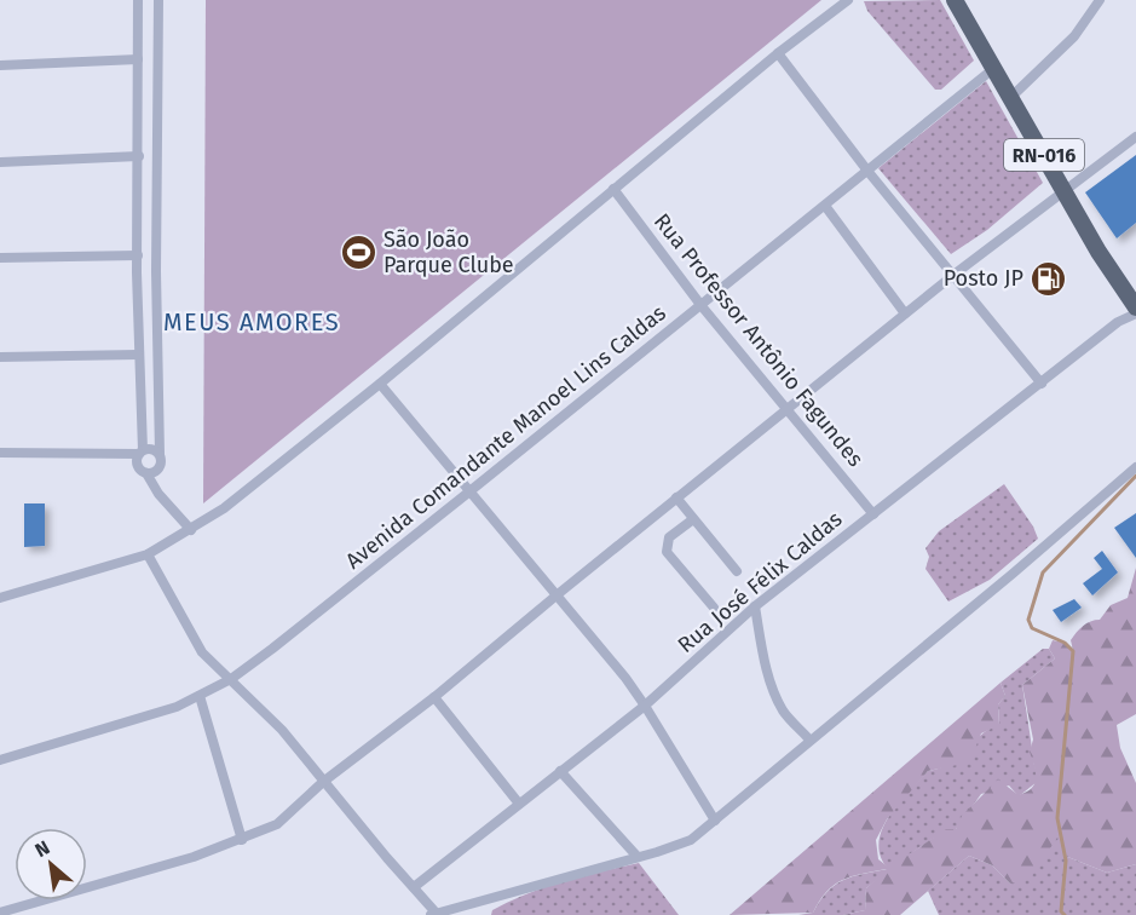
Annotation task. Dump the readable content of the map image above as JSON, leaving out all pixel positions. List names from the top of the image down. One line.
{"streets":{"main road":["RN-016"],"street":["Rua Professor Antônio Fagundes","Avenida Comandante Manoel Lins Caldas","Rua José Félix Caldas"]},"crossings":[["RN-016","Avenida Comandante Manoel Lins Caldas"],["RN-016","Rua José Félix Caldas"],["Rua Professor Antônio Fagundes","Avenida Comandante Manoel Lins Caldas"],["Rua Professor Antônio Fagundes","Rua José Félix Caldas"]],"districts":["MEUS AMORES"],"places":{"sports":["São João Parque Clube"],"fuel station":["Posto JP"]},"north":"top left"}
